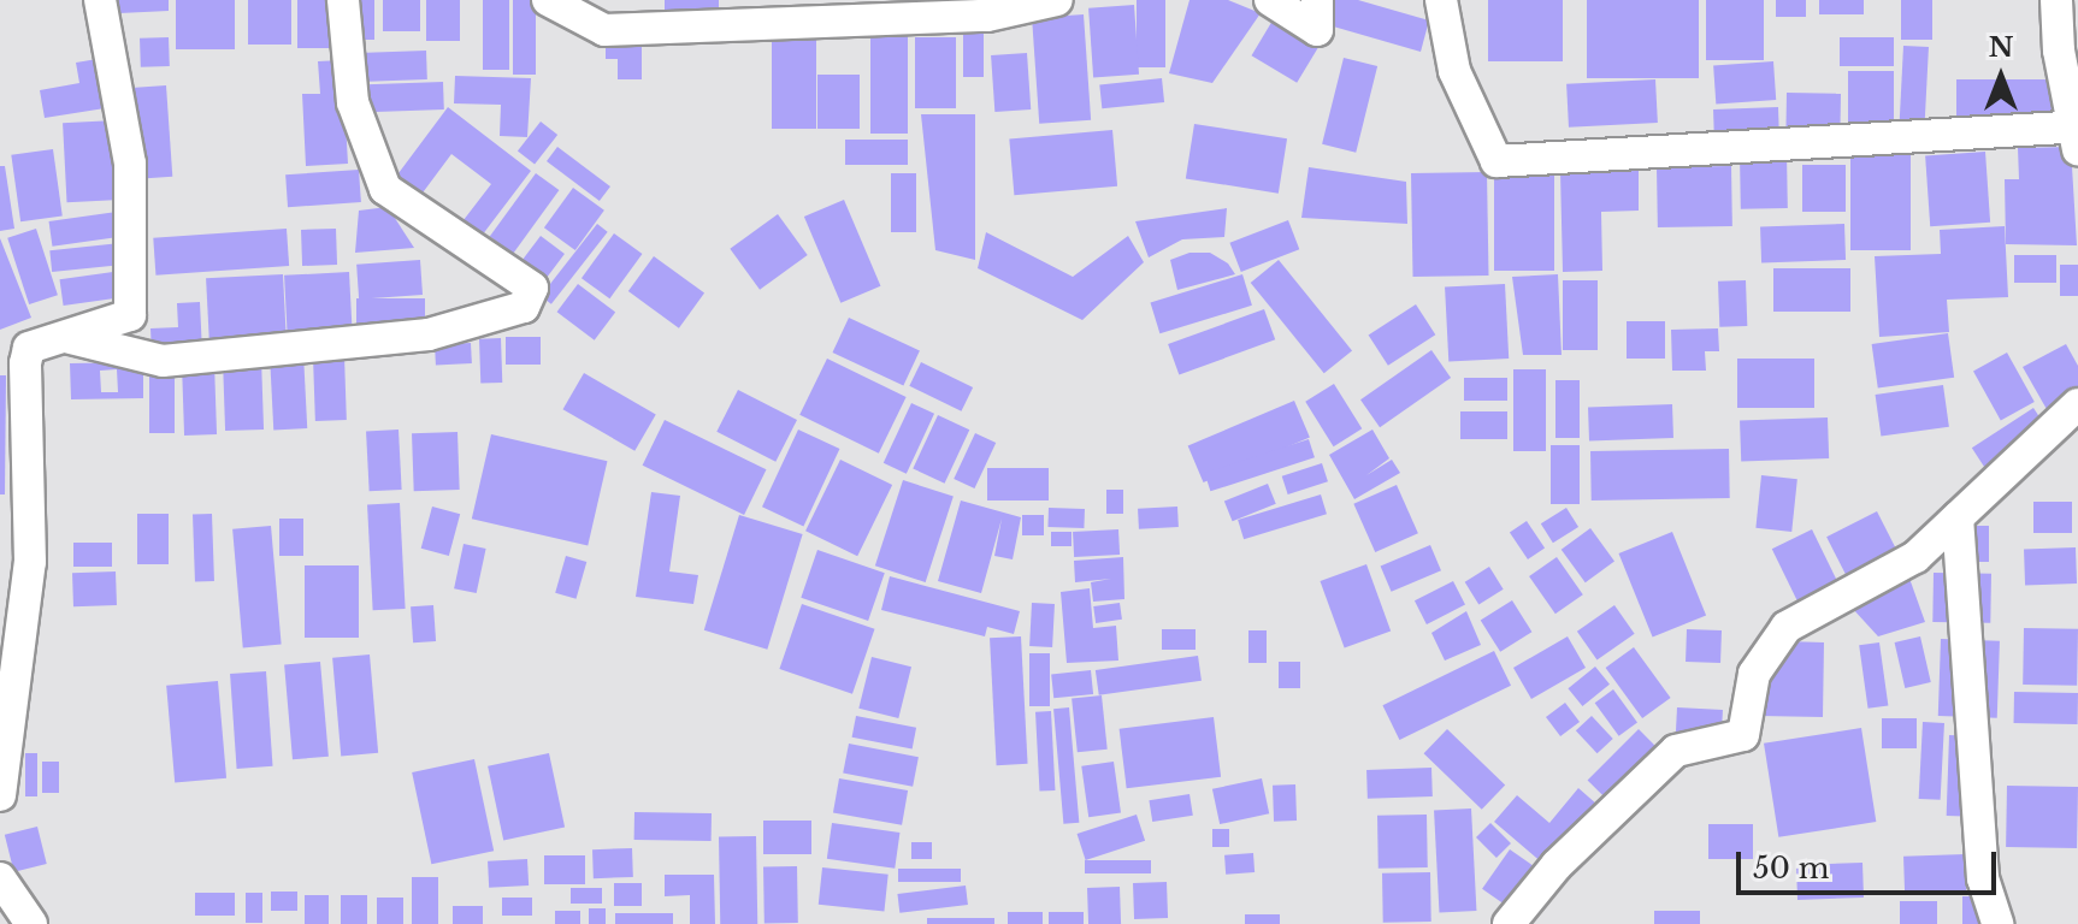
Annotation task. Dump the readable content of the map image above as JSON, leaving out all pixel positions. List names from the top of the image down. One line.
{"scale_bar":"50 m","north":"top"}
